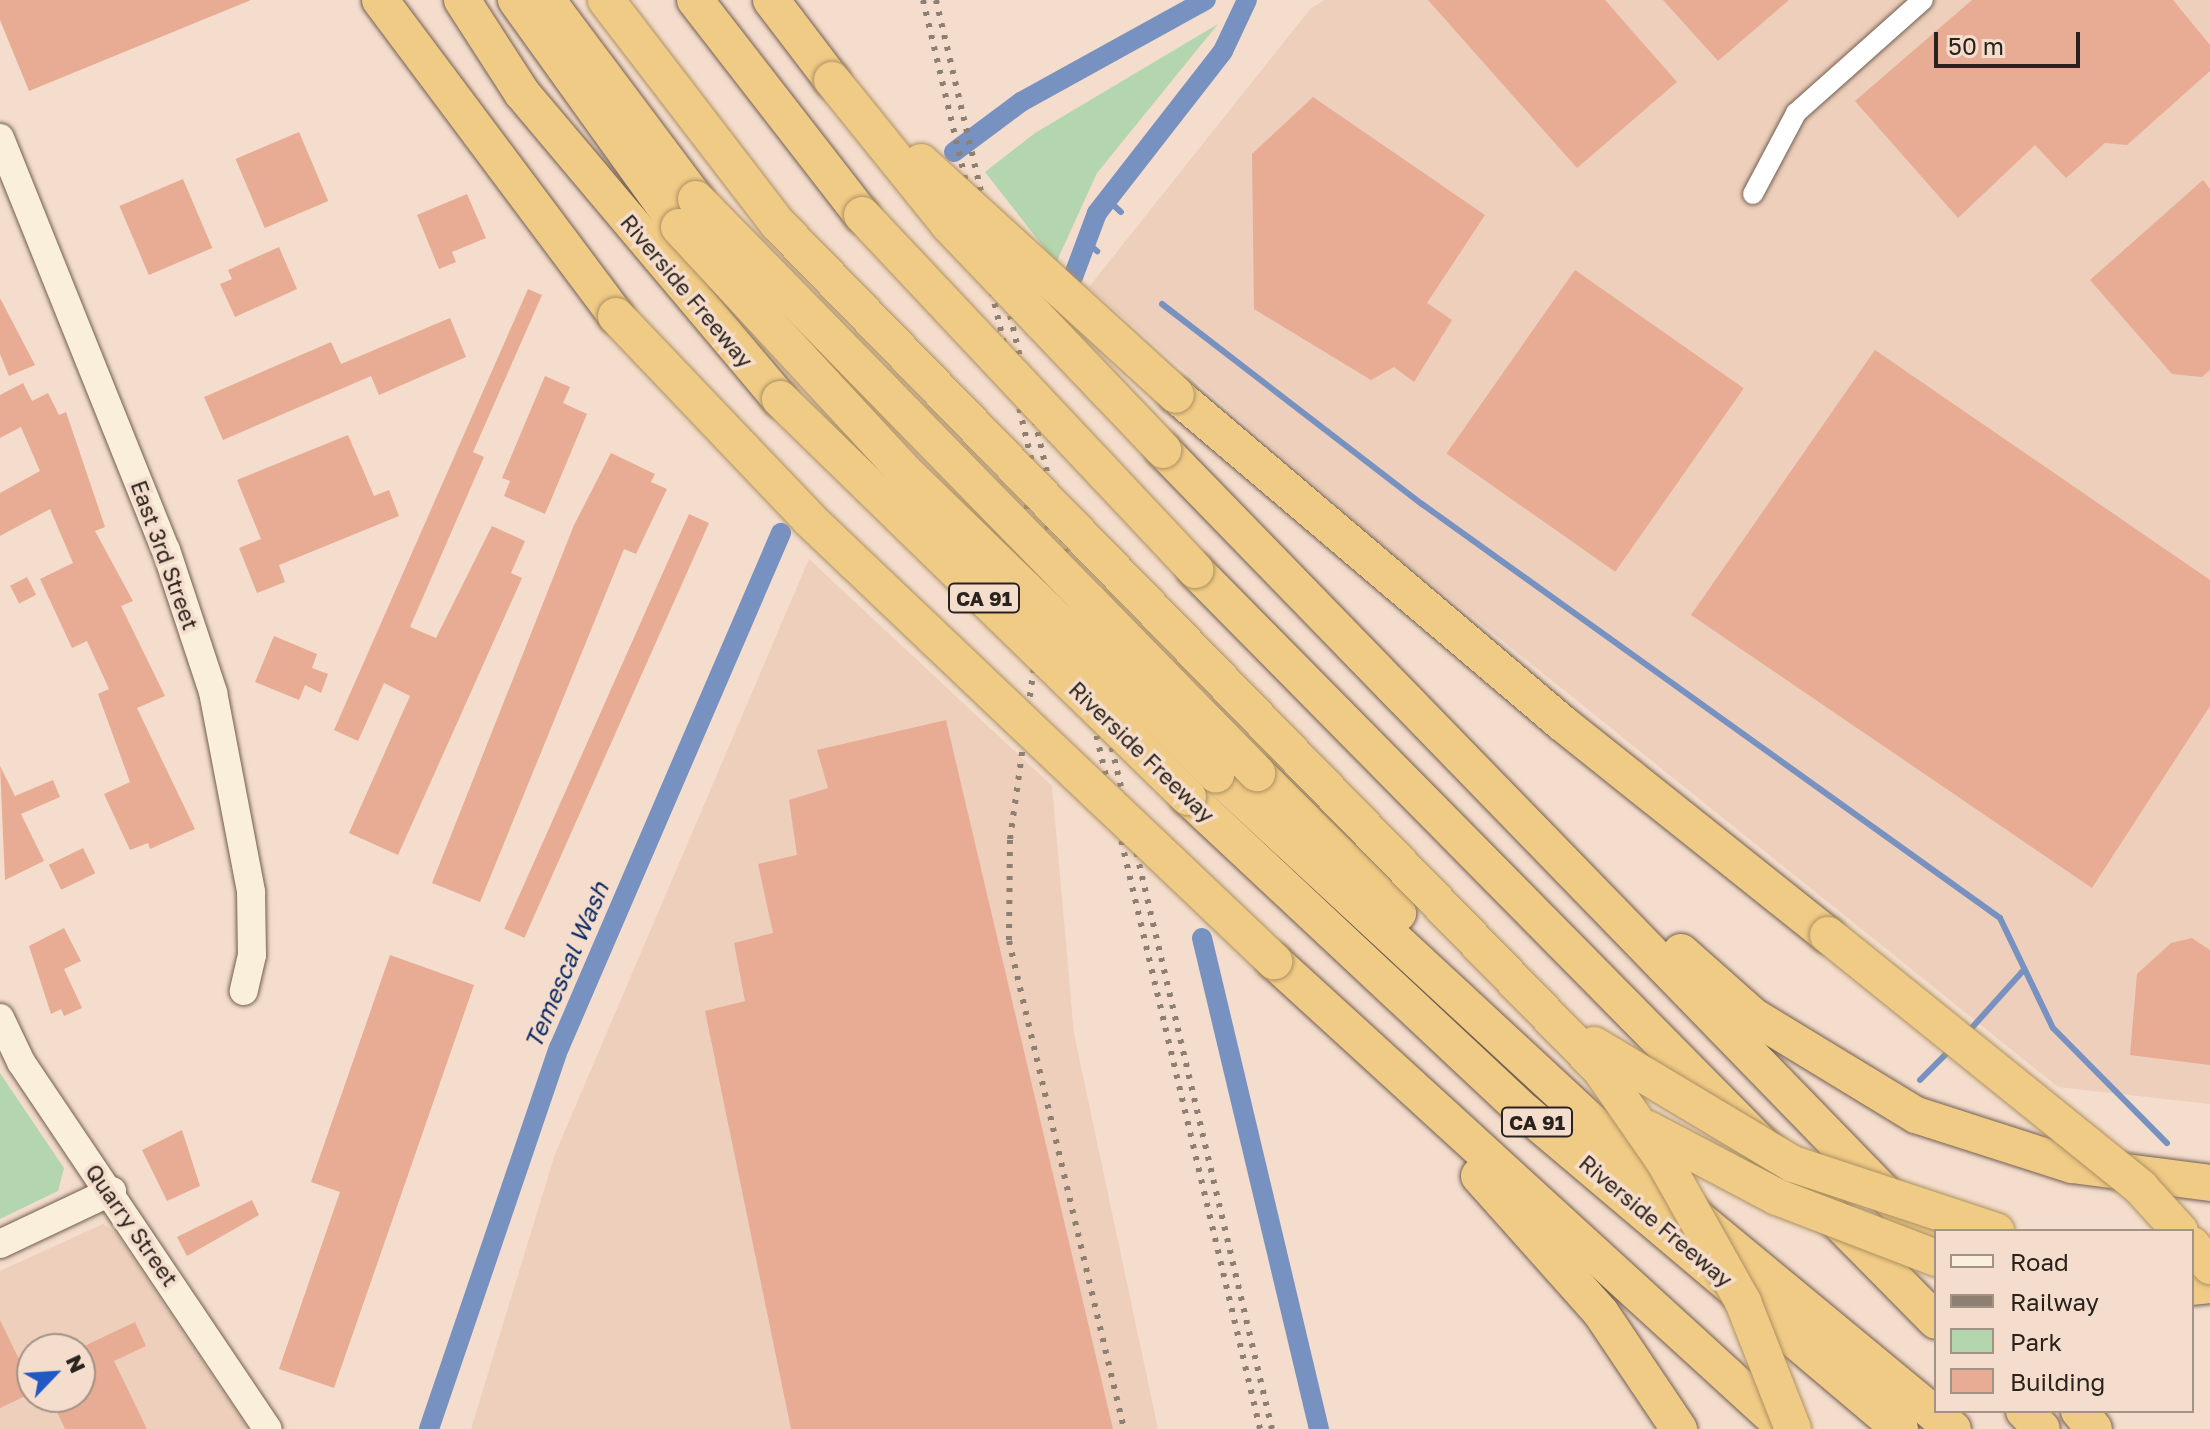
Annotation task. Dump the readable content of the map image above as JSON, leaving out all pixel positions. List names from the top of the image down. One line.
{"streets":{"highway":["Riverside Freeway","CA 91"],"street":["East 3rd Street","Quarry Street"]},"water":["Temescal Wash"],"legend":["Road","Railway","Park","Building"],"scale_bar":"50 m","north":"top right"}
